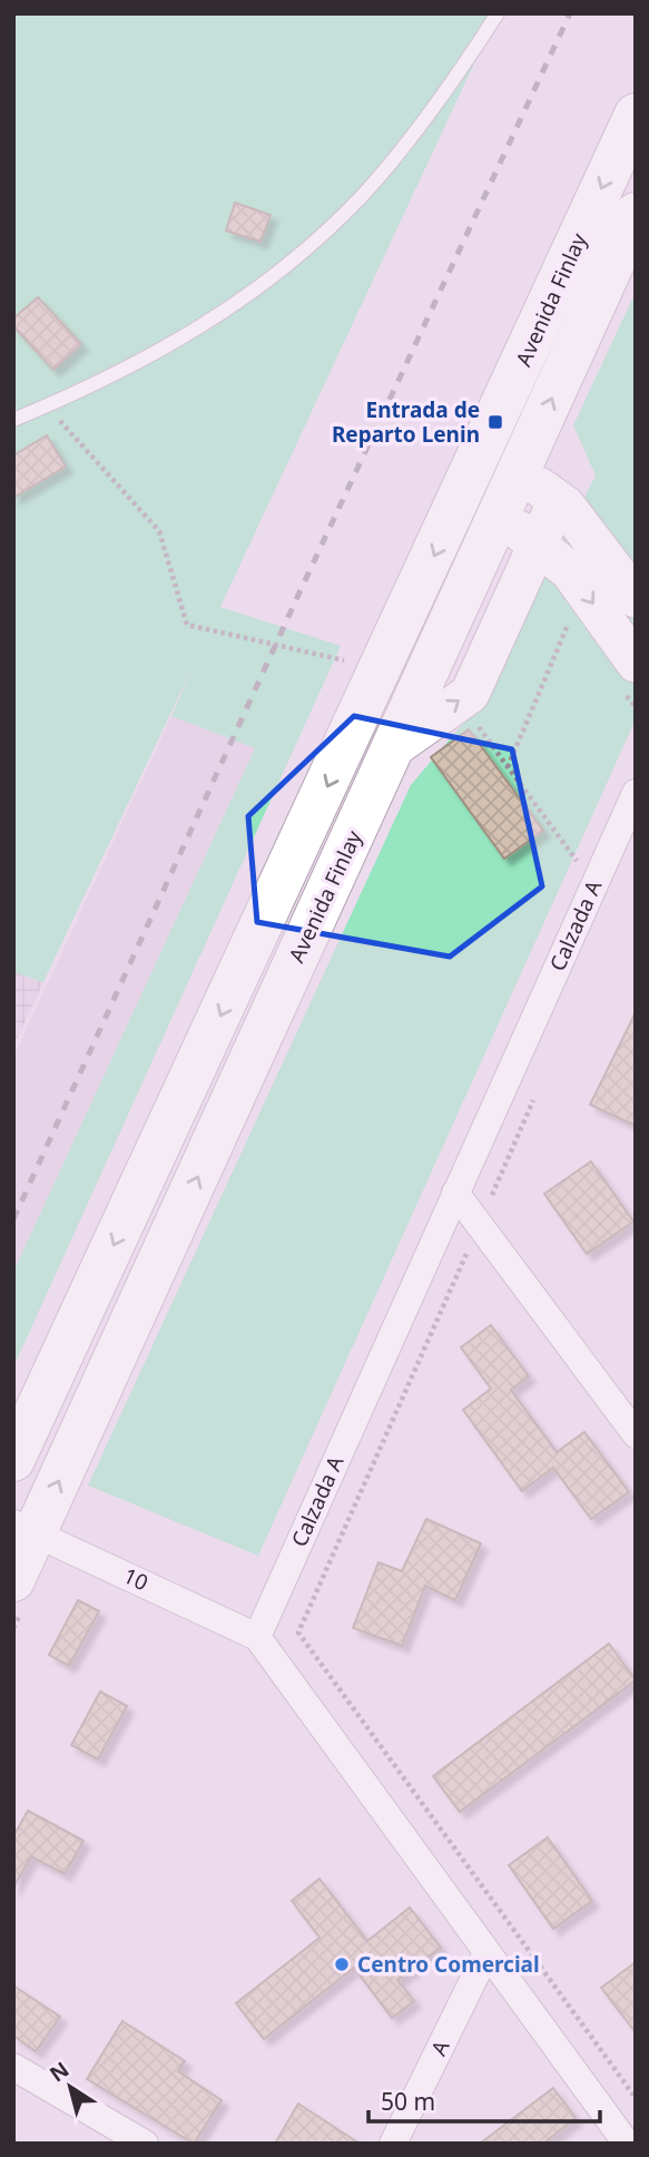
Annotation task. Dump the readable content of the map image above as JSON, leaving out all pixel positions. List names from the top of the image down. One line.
{"streets":{"highway":["Avenida Finlay"],"street":["Calzada A","10","A"]},"crossings":[["Avenida Finlay","10"],["Calzada A","10"]],"places":{"transit":["Entrada de Reparto Lenin"],"other":["Centro Comercial"]},"scale_bar":"50 m","north":"top left"}
